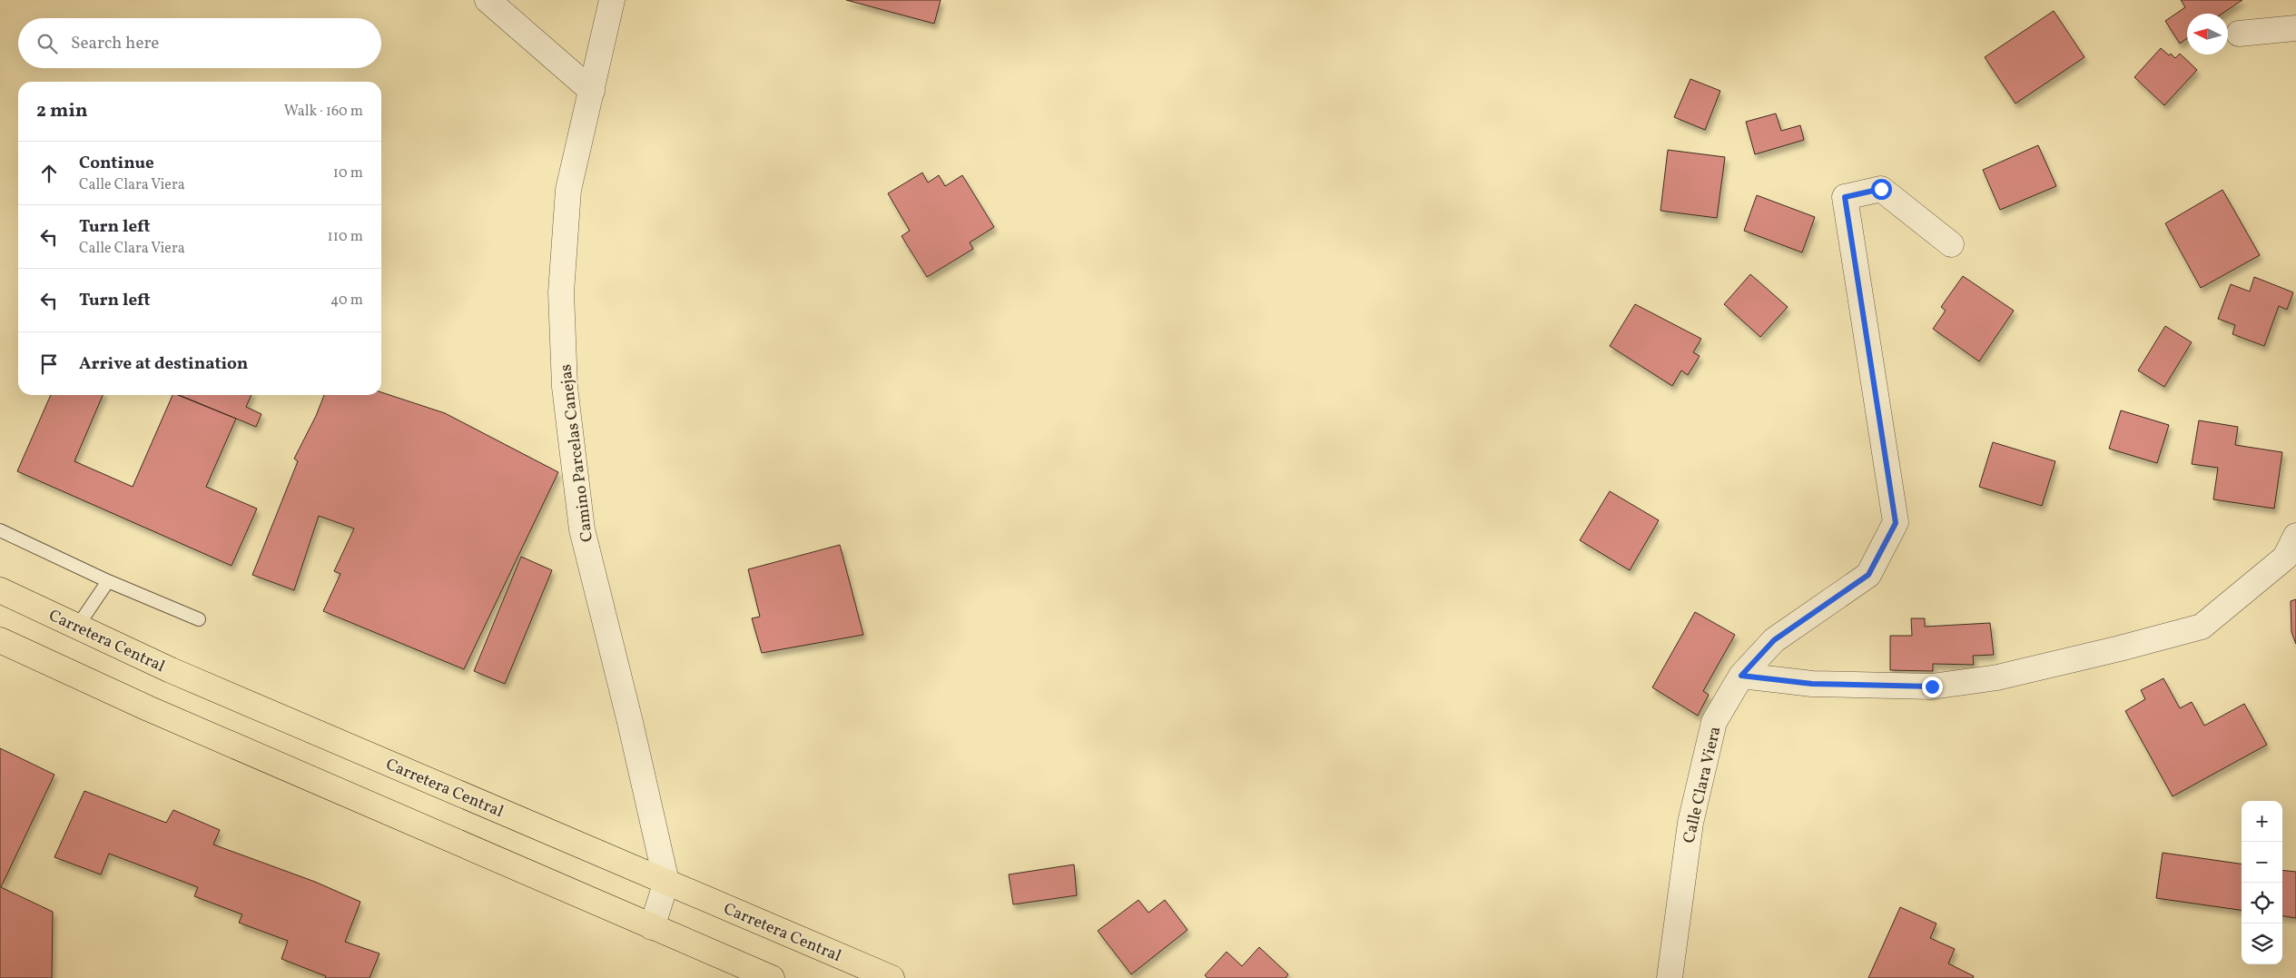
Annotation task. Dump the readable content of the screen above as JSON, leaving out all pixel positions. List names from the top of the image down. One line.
{"streets":{"highway":["Carretera Central"],"street":["Camino Parcelas Canejas","Calle Clara Viera"]},"crossings":[["Camino Parcelas Canejas","Carretera Central"]],"north":"left","page":{"search":"Search here","heading":["2 min","Walk · 160 m"],"list":[["Continue","Calle Clara Viera","10 m"],["Turn left","Calle Clara Viera","110 m"],["Turn left","40 m"],"Arrive at destination"],"map_buttons":["+","−"]}}
